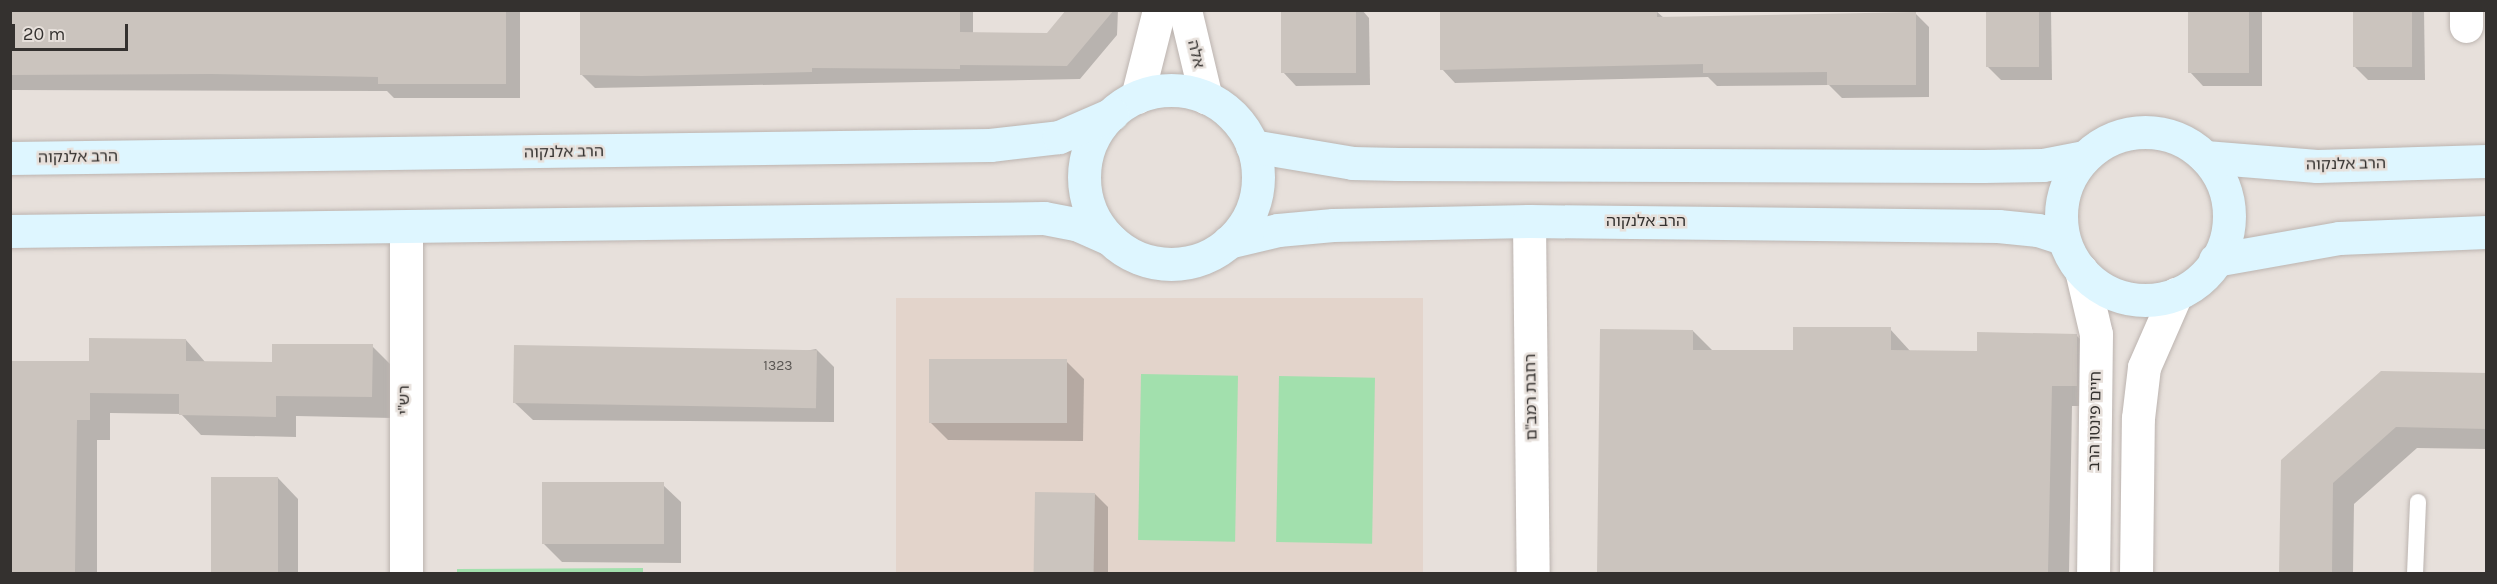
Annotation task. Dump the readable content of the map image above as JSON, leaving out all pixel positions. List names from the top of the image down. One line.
{"streets":{"main road":["הרב אלנקוה"],"street":["אלה","רחבת רמב\"ם","רש\"י","חיים פינטו הרב"]},"crossings":[["אלה","הרב אלנקוה"],["הרב אלנקוה","רחבת רמב\"ם"],["הרב אלנקוה","חיים פינטו הרב"]],"house_numbers":["1323"],"scale_bar":"20 m"}
